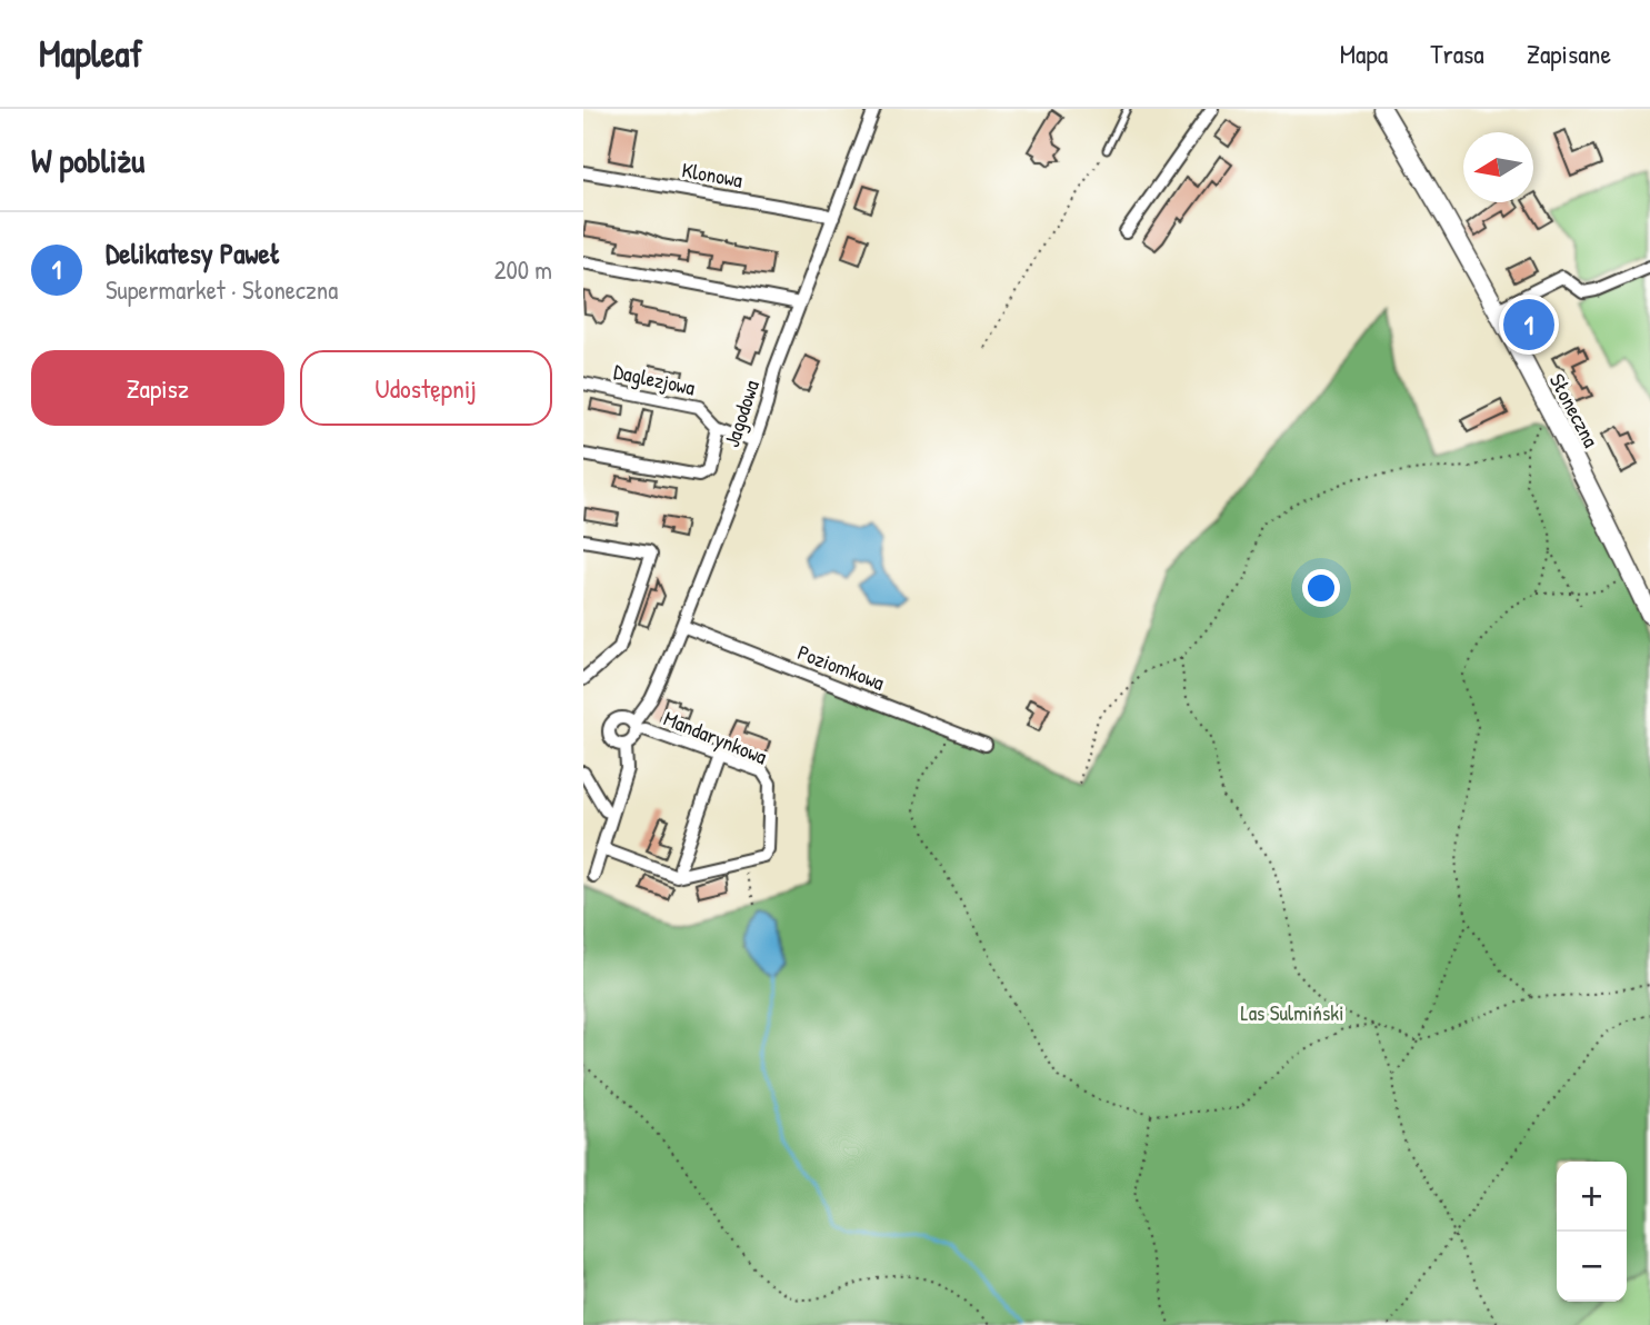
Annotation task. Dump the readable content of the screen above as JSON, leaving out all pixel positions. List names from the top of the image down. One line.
{"streets":{"street":["Klonowa","Daglezjowa","Słoneczna","Jagodowa","Poziomkowa","Mandarynkowa"]},"crossings":[["Klonowa","Jagodowa"],["Daglezjowa","Jagodowa"],["Jagodowa","Poziomkowa"],["Jagodowa","Mandarynkowa"]],"parks":["Las Sulmiński"],"north":"left","page":{"header":"Mapleaf","nav":["Mapa","Trasa","Zapisane"],"heading":"W pobliżu","list":[{"mark":"1","name":"Delikatesy Paweł","note":"Supermarket · Słoneczna","value":"200 m"}],"pins":"1","buttons":["Zapisz","Udostępnij"],"map_buttons":["+","−"]}}
